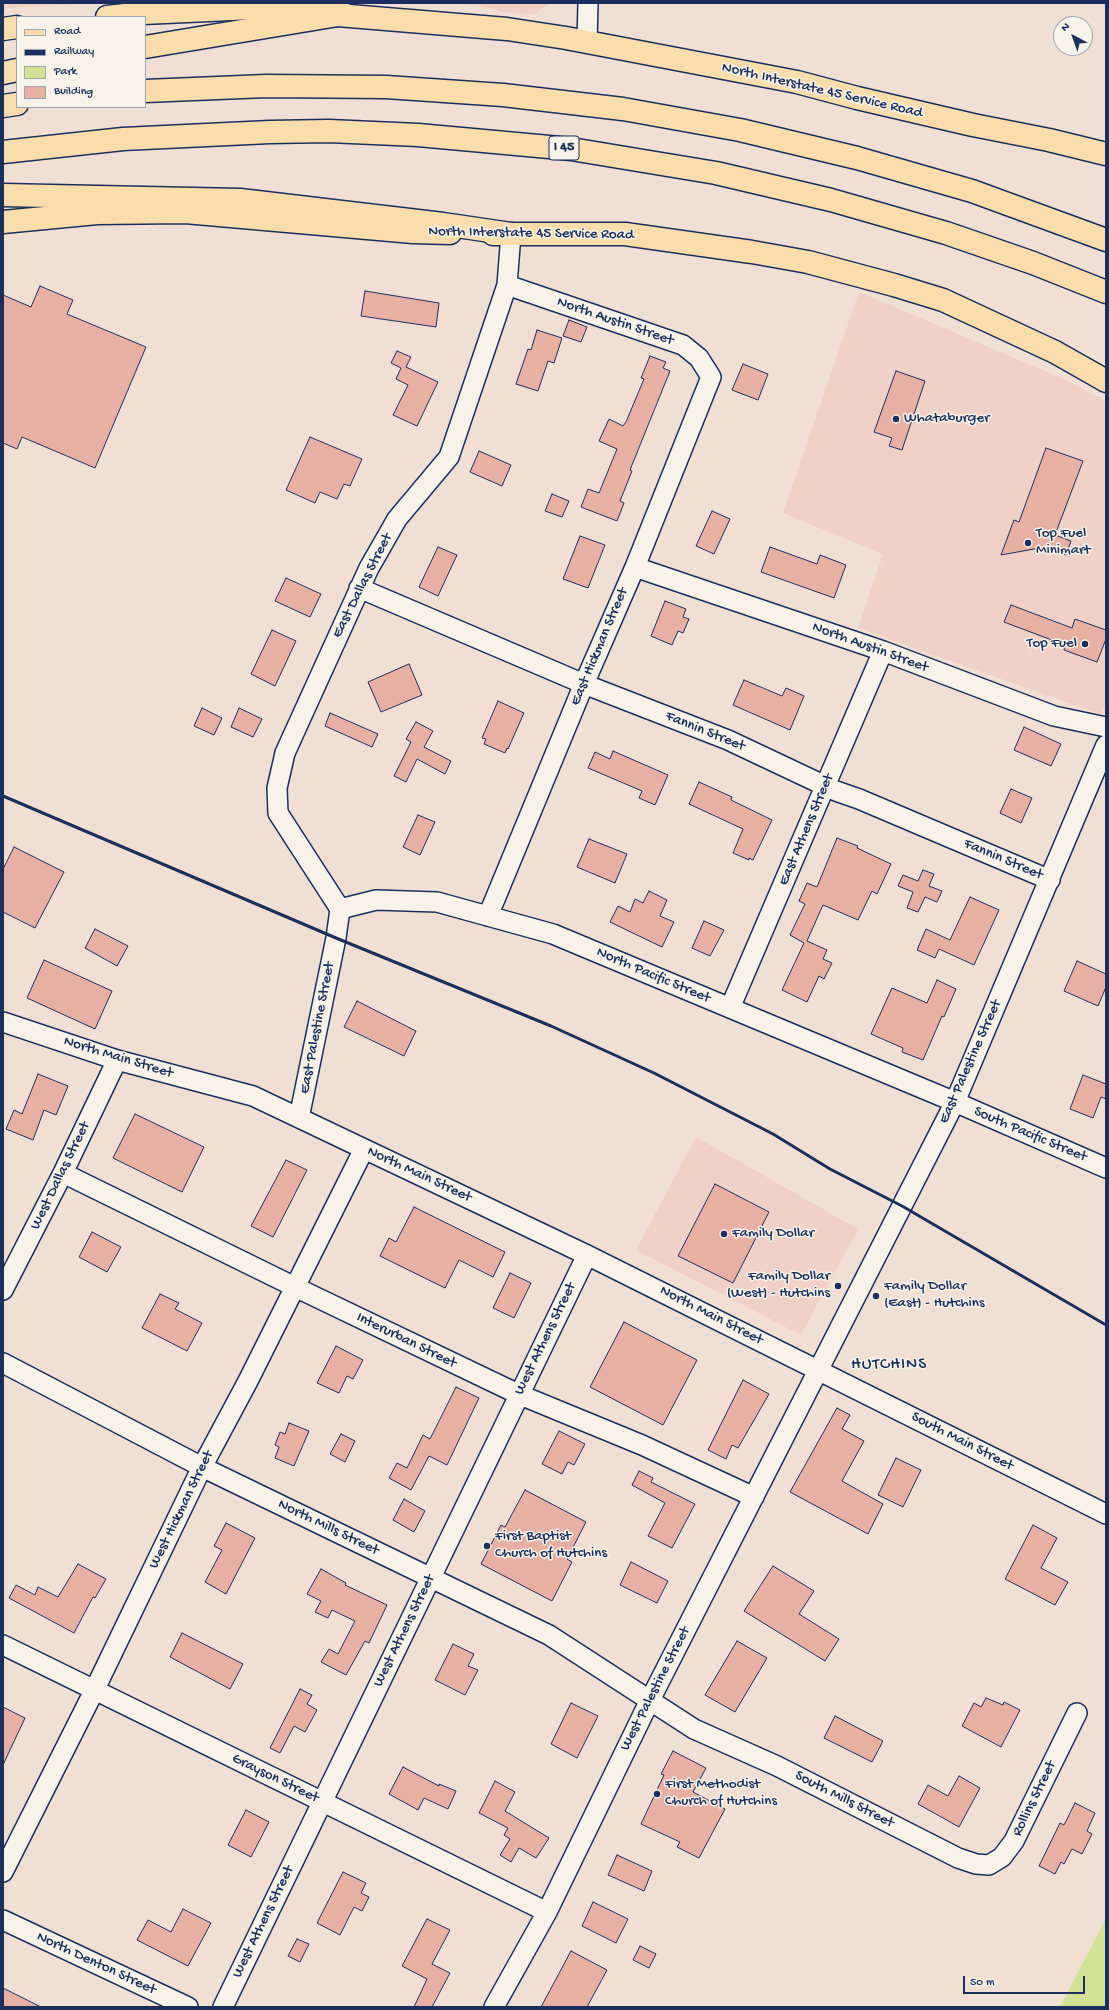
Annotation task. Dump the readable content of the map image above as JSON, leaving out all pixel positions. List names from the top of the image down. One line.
{"streets":{"main road":["North Interstate 45 Service Road","I 45"],"street":["North Austin Street","East Dallas Street","East Hickman Street","Fannin Street","East Athens Street","North Pacific Street","East Palestine Street","North Main Street","South Pacific Street","West Dallas Street","West Athens Street","Interurban Street","South Main Street","West Hickman Street","North Mills Street","West Palestine Street","Grayson Street","Rollins Street","South Mills Street","North Denton Street"]},"crossings":[["North Interstate 45 Service Road","East Dallas Street"],["North Austin Street","East Dallas Street"],["North Austin Street","East Hickman Street"],["North Austin Street","East Athens Street"],["East Dallas Street","Fannin Street"],["East Dallas Street","North Pacific Street"],["East Dallas Street","East Palestine Street"],["East Hickman Street","Fannin Street"],["East Hickman Street","North Pacific Street"],["Fannin Street","East Athens Street"],["Fannin Street","East Palestine Street"],["East Athens Street","North Pacific Street"],["North Pacific Street","East Palestine Street"],["North Pacific Street","South Pacific Street"],["East Palestine Street","North Main Street"],["East Palestine Street","South Pacific Street"],["East Palestine Street","South Main Street"],["East Palestine Street","West Palestine Street"],["North Main Street","West Dallas Street"],["North Main Street","West Athens Street"],["North Main Street","South Main Street"],["North Main Street","West Hickman Street"],["North Main Street","West Palestine Street"],["West Dallas Street","Interurban Street"],["West Athens Street","Interurban Street"],["West Athens Street","North Mills Street"],["West Athens Street","Grayson Street"],["Interurban Street","West Hickman Street"],["Interurban Street","West Palestine Street"],["South Main Street","West Palestine Street"],["West Hickman Street","North Mills Street"],["West Hickman Street","Grayson Street"],["North Mills Street","West Palestine Street"],["North Mills Street","South Mills Street"],["West Palestine Street","Grayson Street"],["West Palestine Street","South Mills Street"],["Rollins Street","South Mills Street"]],"districts":["HUTCHINS"],"places":["Whataburger","Top Fuel Minimart","Top Fuel","Family Dollar","Family Dollar (West) - Hutchins","Family Dollar (East) - Hutchins","First Baptist Church of Hutchins","First Methodist Church of Hutchins"],"legend":["Road","Railway","Park","Building"],"scale_bar":"50 m","north":"top left"}
